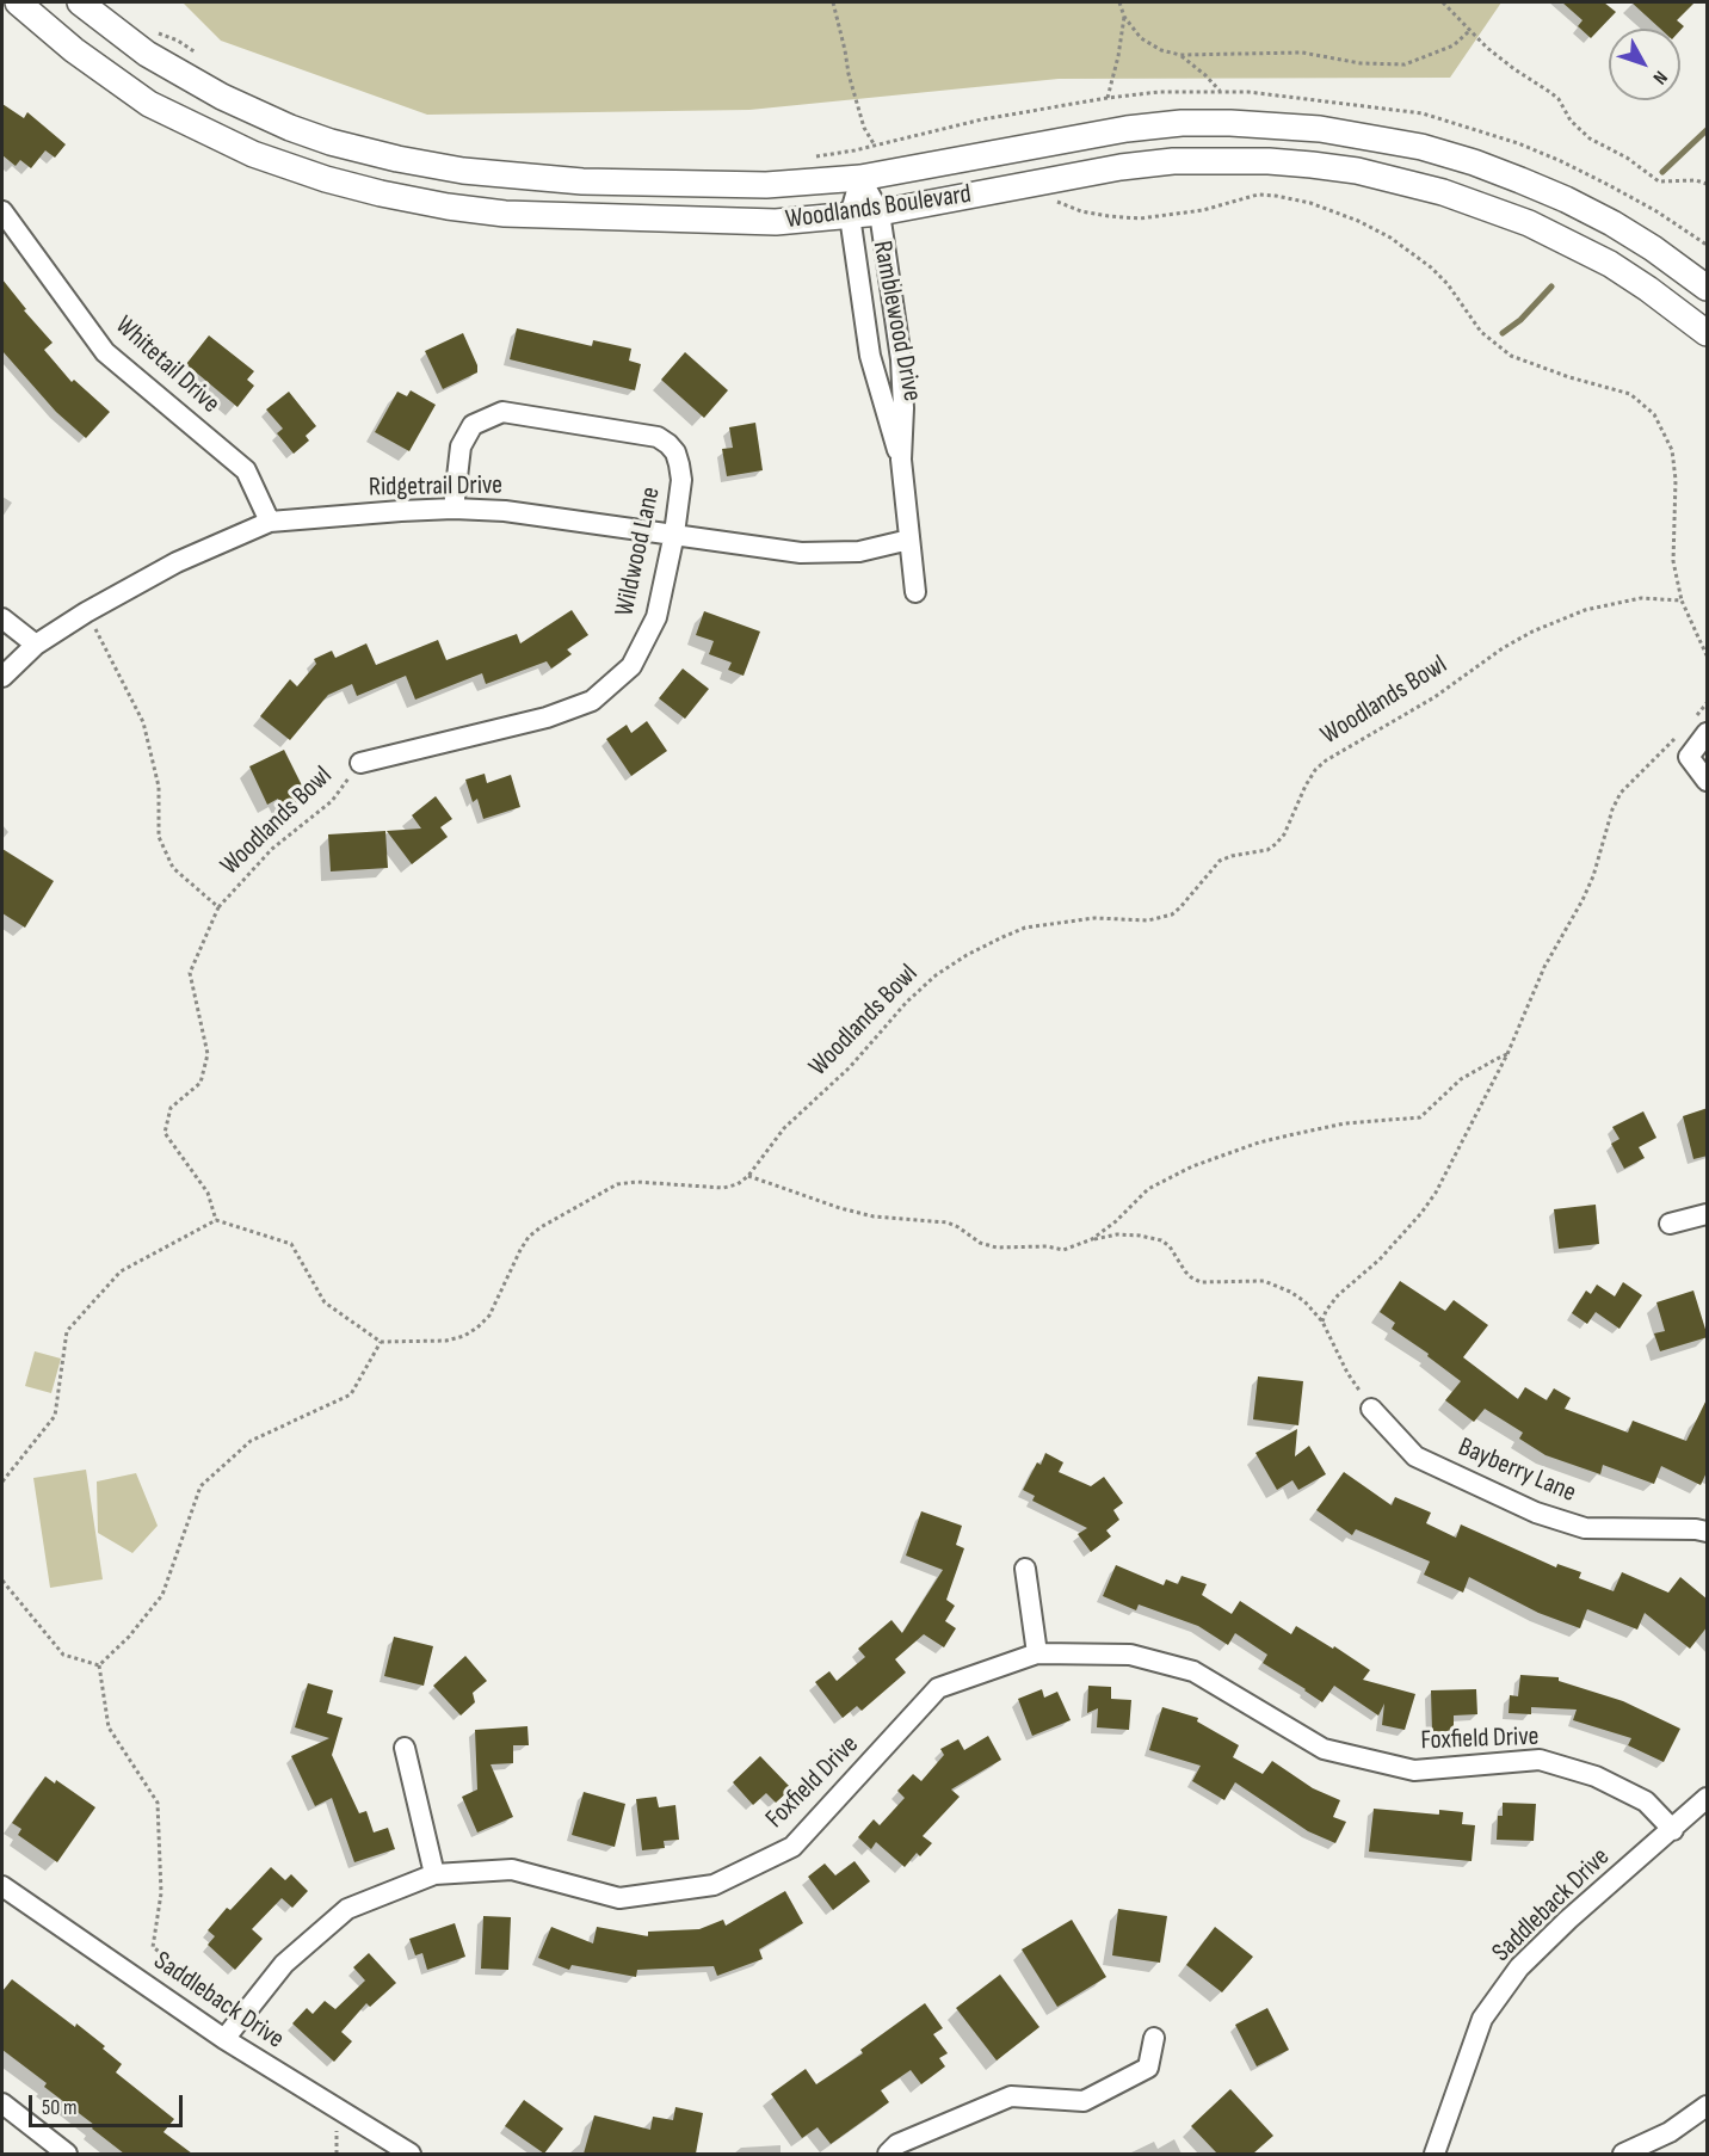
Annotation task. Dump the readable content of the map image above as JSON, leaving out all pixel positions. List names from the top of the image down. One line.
{"streets":{"street":["Woodlands Boulevard","Ramblewood Drive","Whitetail Drive","Ridgetrail Drive","Wildwood Lane","Bayberry Lane","Foxfield Drive","Saddleback Drive"],"path":["Woodlands Bowl"]},"crossings":[["Woodlands Boulevard","Ramblewood Drive"],["Ramblewood Drive","Ridgetrail Drive"],["Whitetail Drive","Ridgetrail Drive"],["Ridgetrail Drive","Wildwood Lane"],["Ridgetrail Drive","Woodlands Bowl"],["Wildwood Lane","Woodlands Bowl"],["Foxfield Drive","Saddleback Drive"]],"scale_bar":"50 m","north":"bottom right"}
